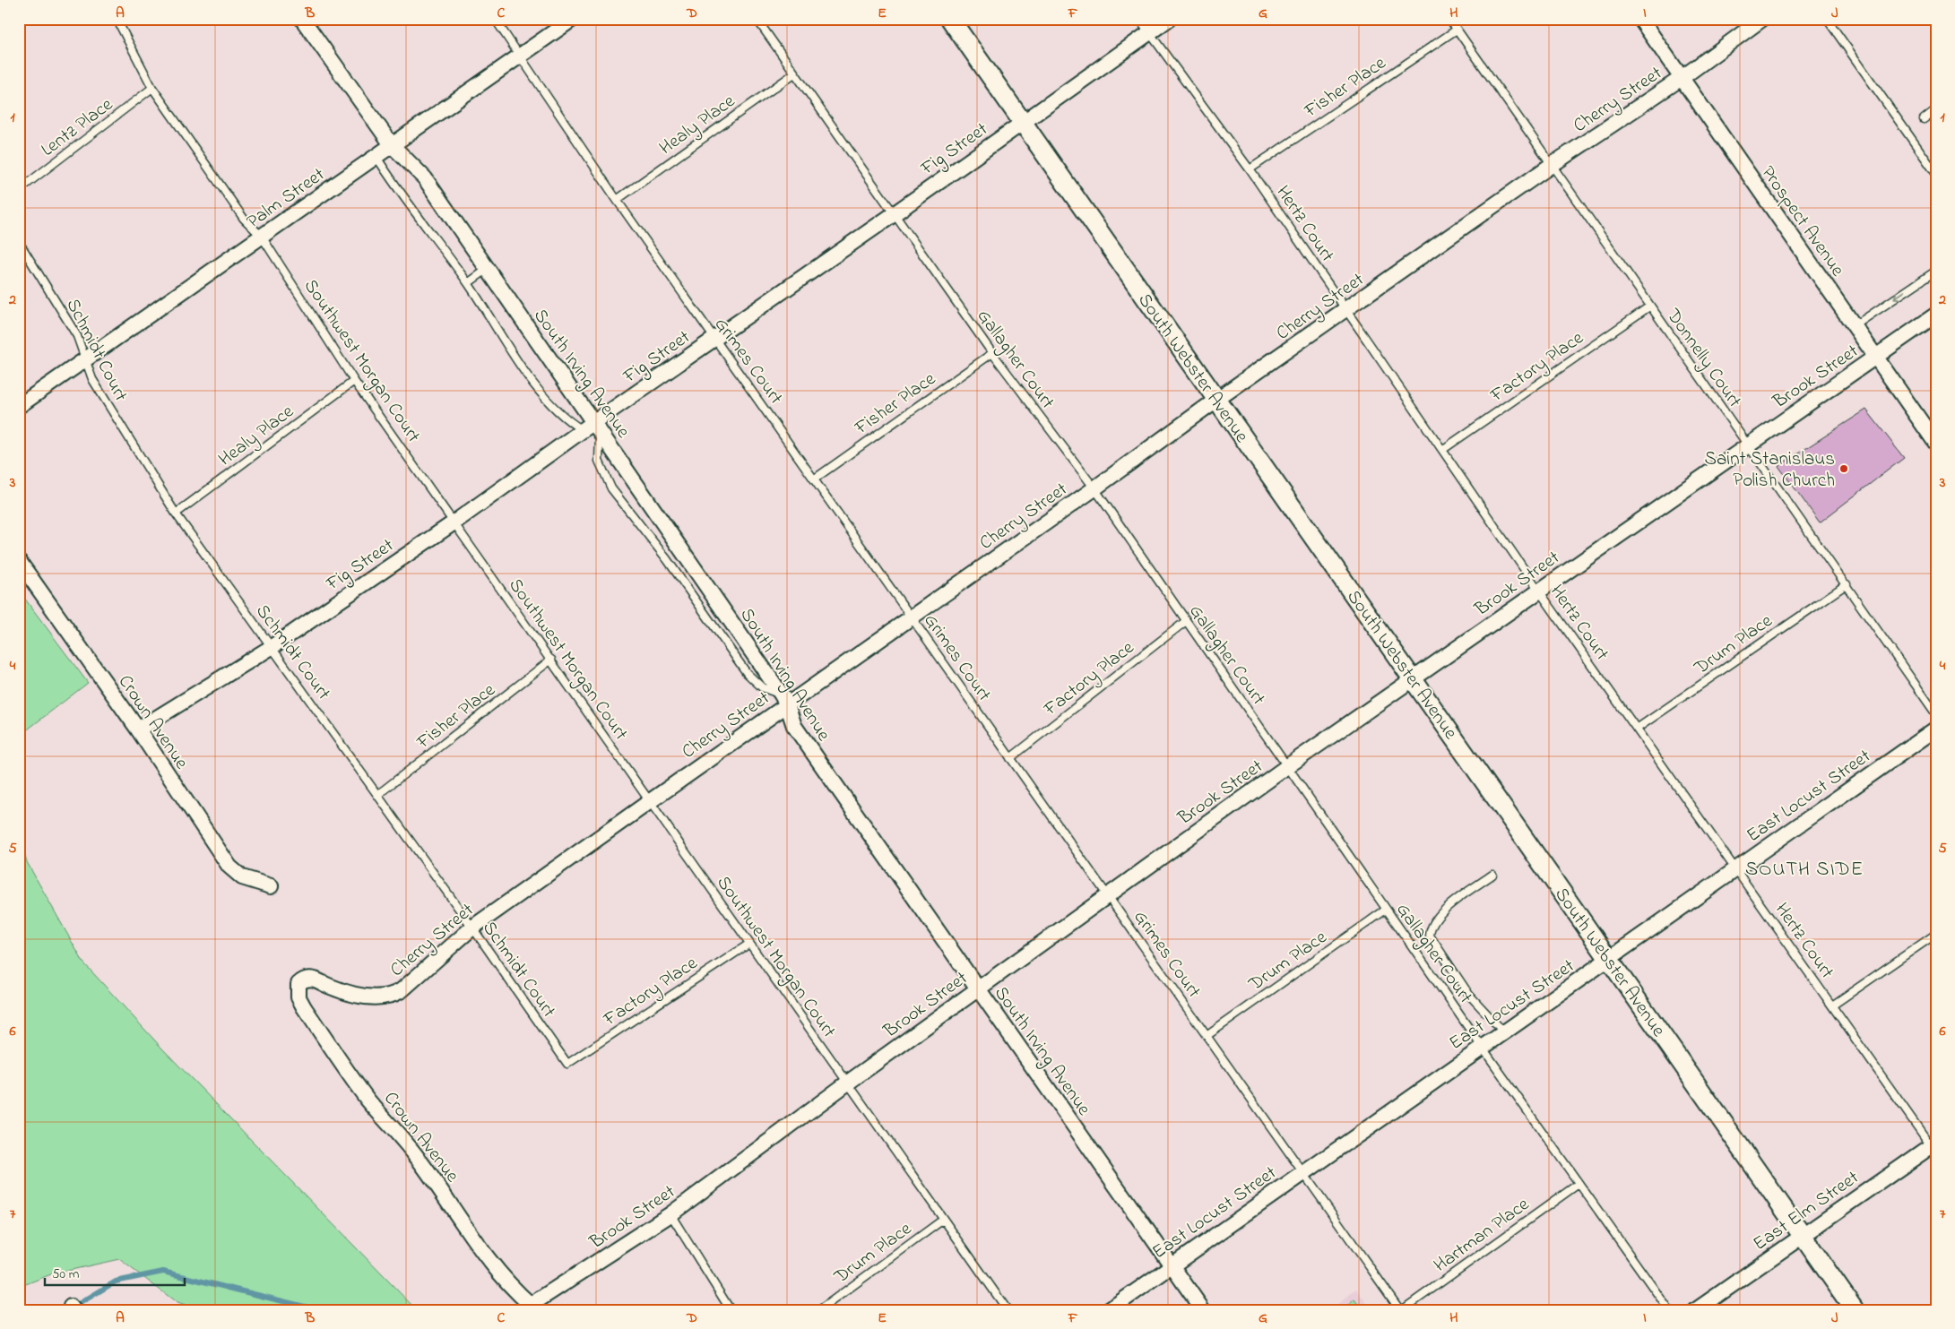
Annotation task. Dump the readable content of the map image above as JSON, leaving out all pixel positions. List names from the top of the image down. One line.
{"streets":{"street":["Cherry Street","Fig Street","Palm Street","Prospect Avenue","South Webster Avenue","South Irving Avenue","Brook Street","Crown Avenue","East Locust Street","East Elm Street"],"lane":["Fisher Place","Healy Place","Lentz Place","Hertz Court","Schmidt Court","Donnelly Court","Gallagher Court","Southwest Morgan Court","Grimes Court","Factory Place","Drum Place","Hartman Place"]},"crossings":[["Fisher Place","Hertz Court"],["Fisher Place","Schmidt Court"],["Fisher Place","Donnelly Court"],["Fisher Place","Gallagher Court"],["Fisher Place","Southwest Morgan Court"],["Fisher Place","Grimes Court"],["Cherry Street","Prospect Avenue"],["Cherry Street","Hertz Court"],["Cherry Street","Schmidt Court"],["Cherry Street","Donnelly Court"],["Cherry Street","Gallagher Court"],["Cherry Street","Southwest Morgan Court"],["Cherry Street","Grimes Court"],["Cherry Street","South Webster Avenue"],["Cherry Street","South Irving Avenue"],["Cherry Street","Crown Avenue"],["Healy Place","Schmidt Court"],["Healy Place","Gallagher Court"],["Healy Place","Southwest Morgan Court"],["Healy Place","Grimes Court"],["Lentz Place","Southwest Morgan Court"],["Fig Street","Hertz Court"],["Fig Street","Schmidt Court"],["Fig Street","Gallagher Court"],["Fig Street","Southwest Morgan Court"],["Fig Street","Grimes Court"],["Fig Street","South Webster Avenue"],["Fig Street","South Irving Avenue"],["Fig Street","Crown Avenue"],["Palm Street","Schmidt Court"],["Palm Street","Southwest Morgan Court"],["Palm Street","Grimes Court"],["Palm Street","South Irving Avenue"],["Prospect Avenue","Brook Street"],["Hertz Court","Factory Place"],["Hertz Court","Brook Street"],["Hertz Court","Drum Place"],["Hertz Court","East Locust Street"],["Hertz Court","East Elm Street"],["Schmidt Court","Factory Place"],["Donnelly Court","Factory Place"],["Donnelly Court","Brook Street"],["Donnelly Court","Drum Place"],["Gallagher Court","Factory Place"],["Gallagher Court","Brook Street"],["Gallagher Court","Drum Place"],["Gallagher Court","East Locust Street"],["Gallagher Court","Hartman Place"],["Southwest Morgan Court","Factory Place"],["Southwest Morgan Court","Brook Street"],["Southwest Morgan Court","Drum Place"],["Grimes Court","Factory Place"],["Grimes Court","Brook Street"],["Grimes Court","Drum Place"],["Grimes Court","East Locust Street"],["Grimes Court","Hartman Place"],["South Webster Avenue","Brook Street"],["South Webster Avenue","East Locust Street"],["South Webster Avenue","East Elm Street"],["South Irving Avenue","Brook Street"],["South Irving Avenue","East Locust Street"],["Brook Street","Crown Avenue"]],"districts":["SOUTH SIDE"],"places":["Saint Stanislaus Polish Church"],"scale_bar":"50 m","grid":{"columns":["A","B","C","D","E","F","G","H","I","J"],"rows":["1","2","3","4","5","6","7"]}}
